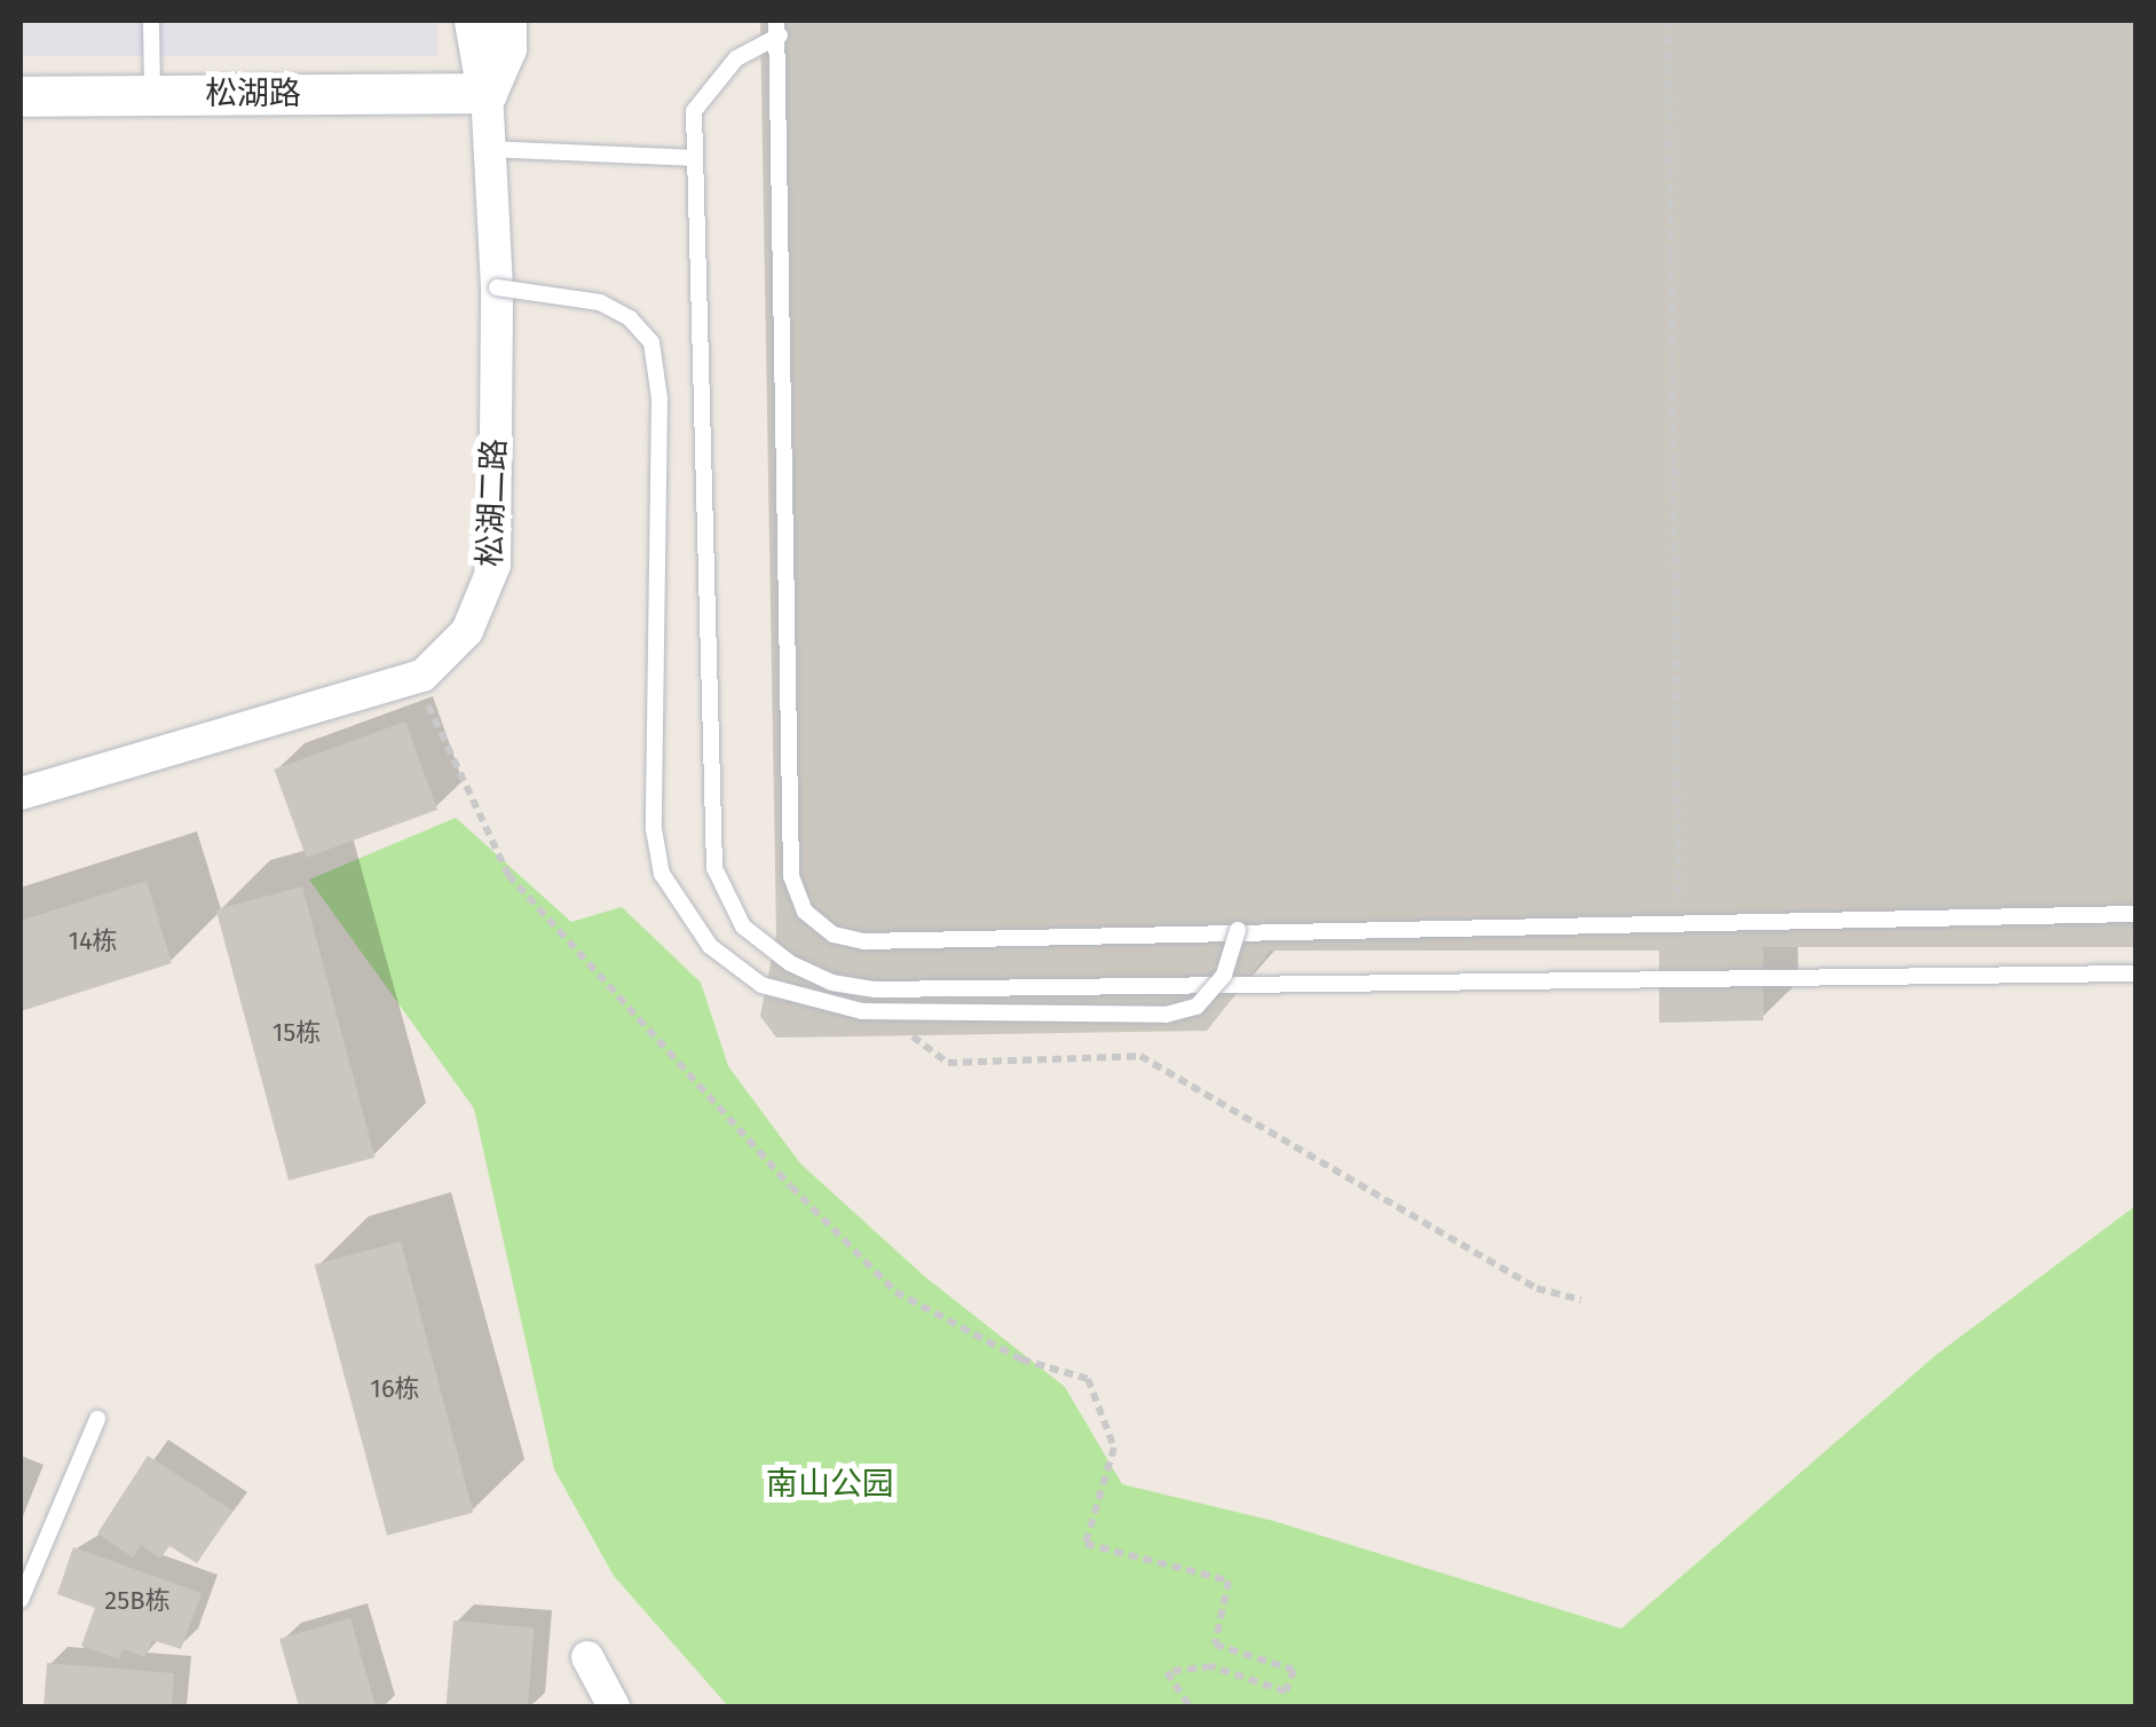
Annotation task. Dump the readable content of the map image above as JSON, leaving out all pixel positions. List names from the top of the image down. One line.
{"streets":{"street":["松湖路","松湖二路"]},"crossings":[["松湖路","松湖二路"]],"parks":["南山公园"],"house_numbers":["14栋","15栋","16栋","25B栋"]}
